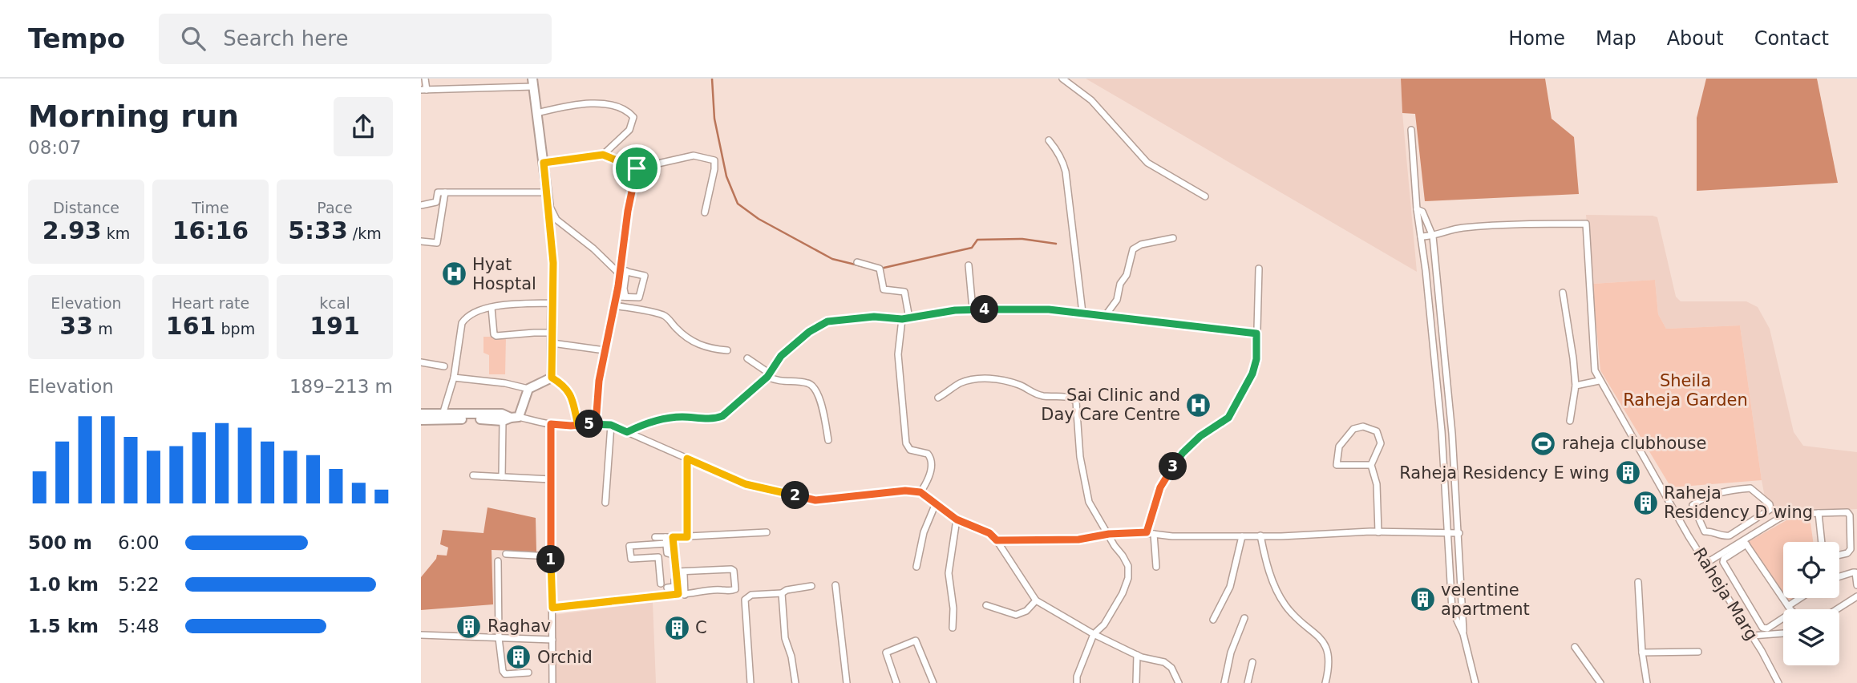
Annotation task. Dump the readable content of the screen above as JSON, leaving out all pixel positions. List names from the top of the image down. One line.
{"streets":{"street":["Raheja Marg"]},"parks":["Sheila Raheja Garden"],"places":{"hospital":["Hyat Hosptal","Sai Clinic and Day Care Centre"],"sports":["raheja clubhouse"],"building":["Raheja Residency E wing","Raheja Residency D wing","velentine apartment","Raghav","C","Orchid"]},"page":{"header":"Tempo","search":"Search here","nav":["Home","Map","About","Contact"],"heading":["Morning run","08:07"],"stats":[["Distance","2.93 km"],["Time","16:16"],["Pace","5:33 /km"],["Elevation","33 m"],["Heart rate","161 bpm"],["kcal","191"]],"pins":["4","5","3","2","1"],"chart":["Elevation","189–213 m"],"list":[{"name":"500 m","note":"6:00"},{"name":"1.0 km","note":"5:22"},{"name":"1.5 km","note":"5:48"}]}}
